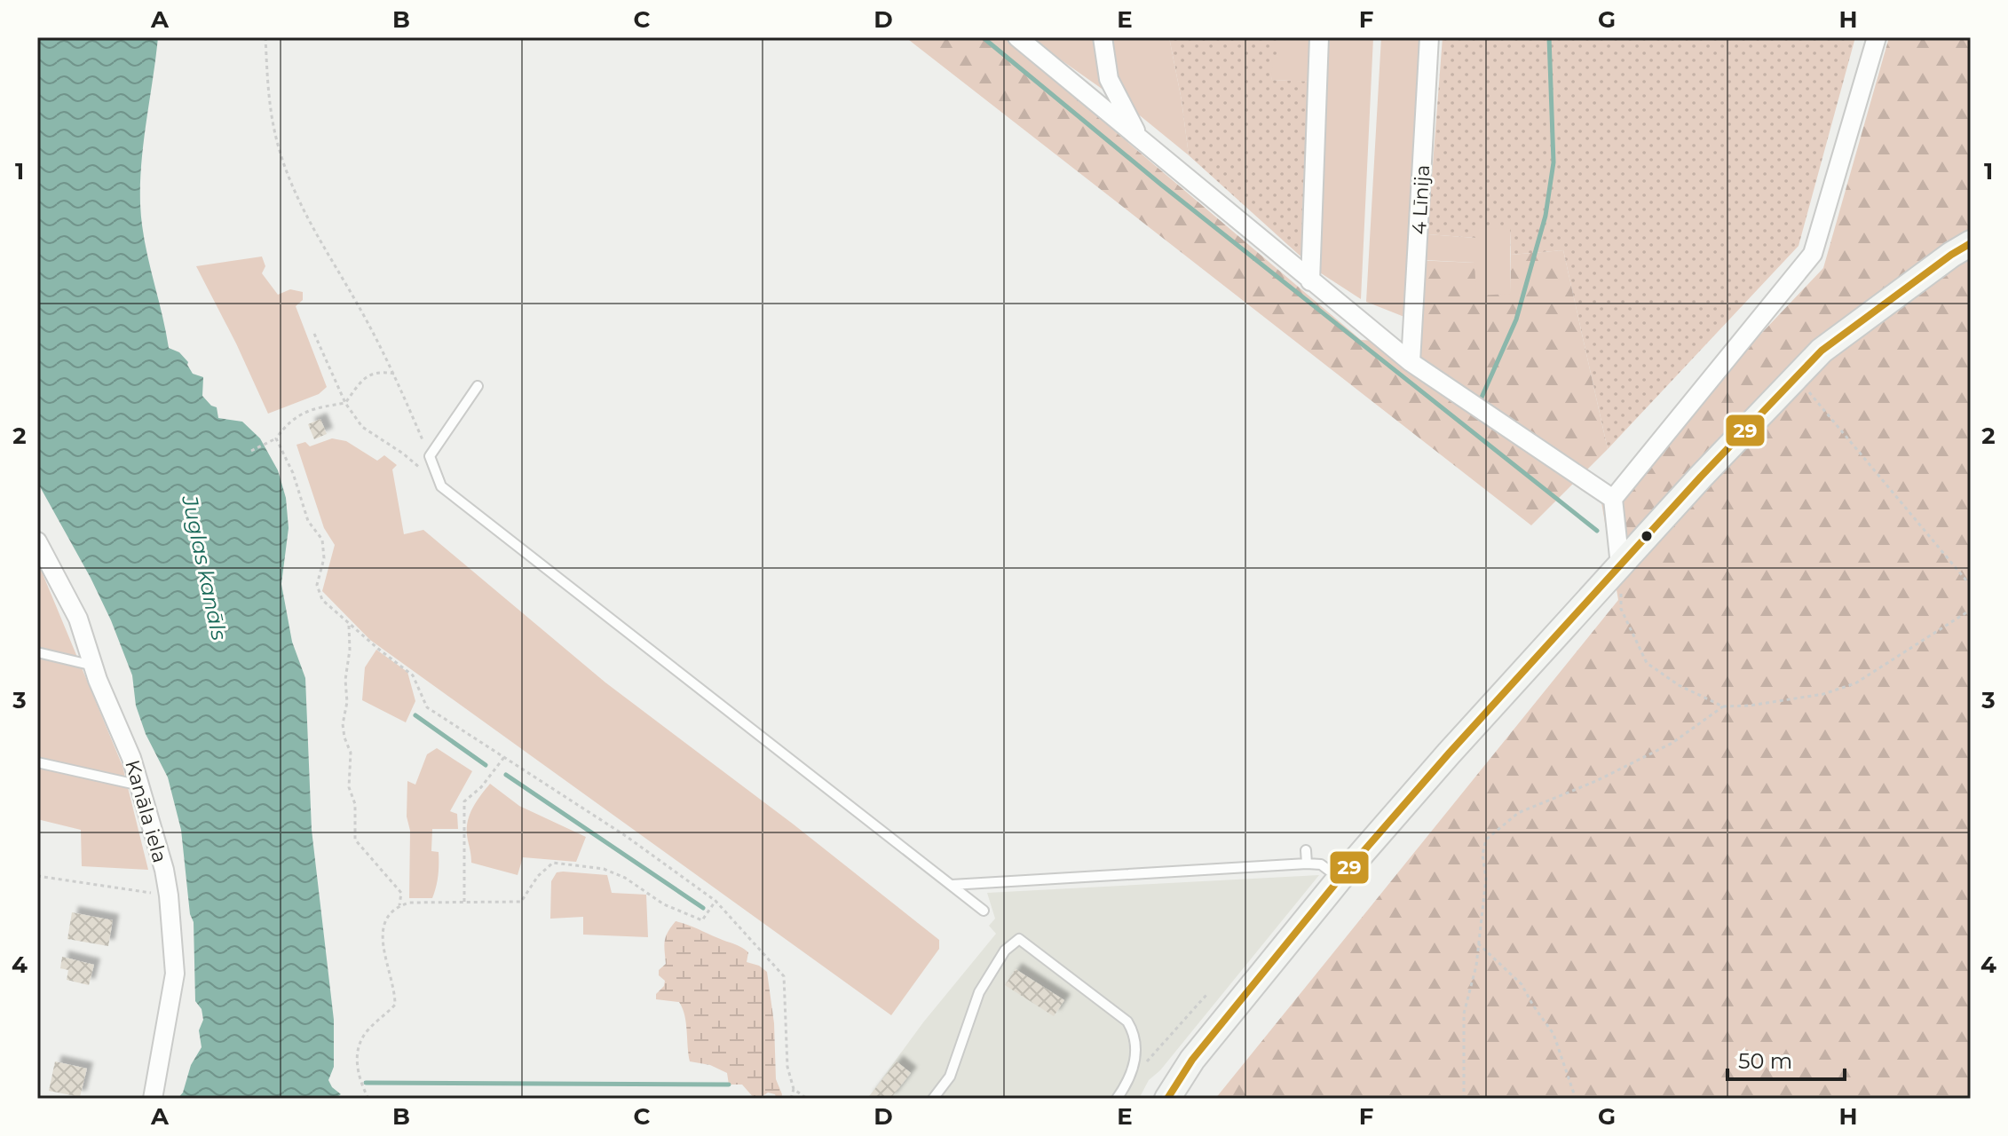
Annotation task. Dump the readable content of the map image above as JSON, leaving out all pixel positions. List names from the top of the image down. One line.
{"streets":{"street":["4 Līnija","Kanāla iela"]},"water":["Juglas kanāls"],"lines":["transit line 29"],"scale_bar":"50 m","grid":{"columns":["A","B","C","D","E","F","G","H"],"rows":["1","2","3","4"]}}
